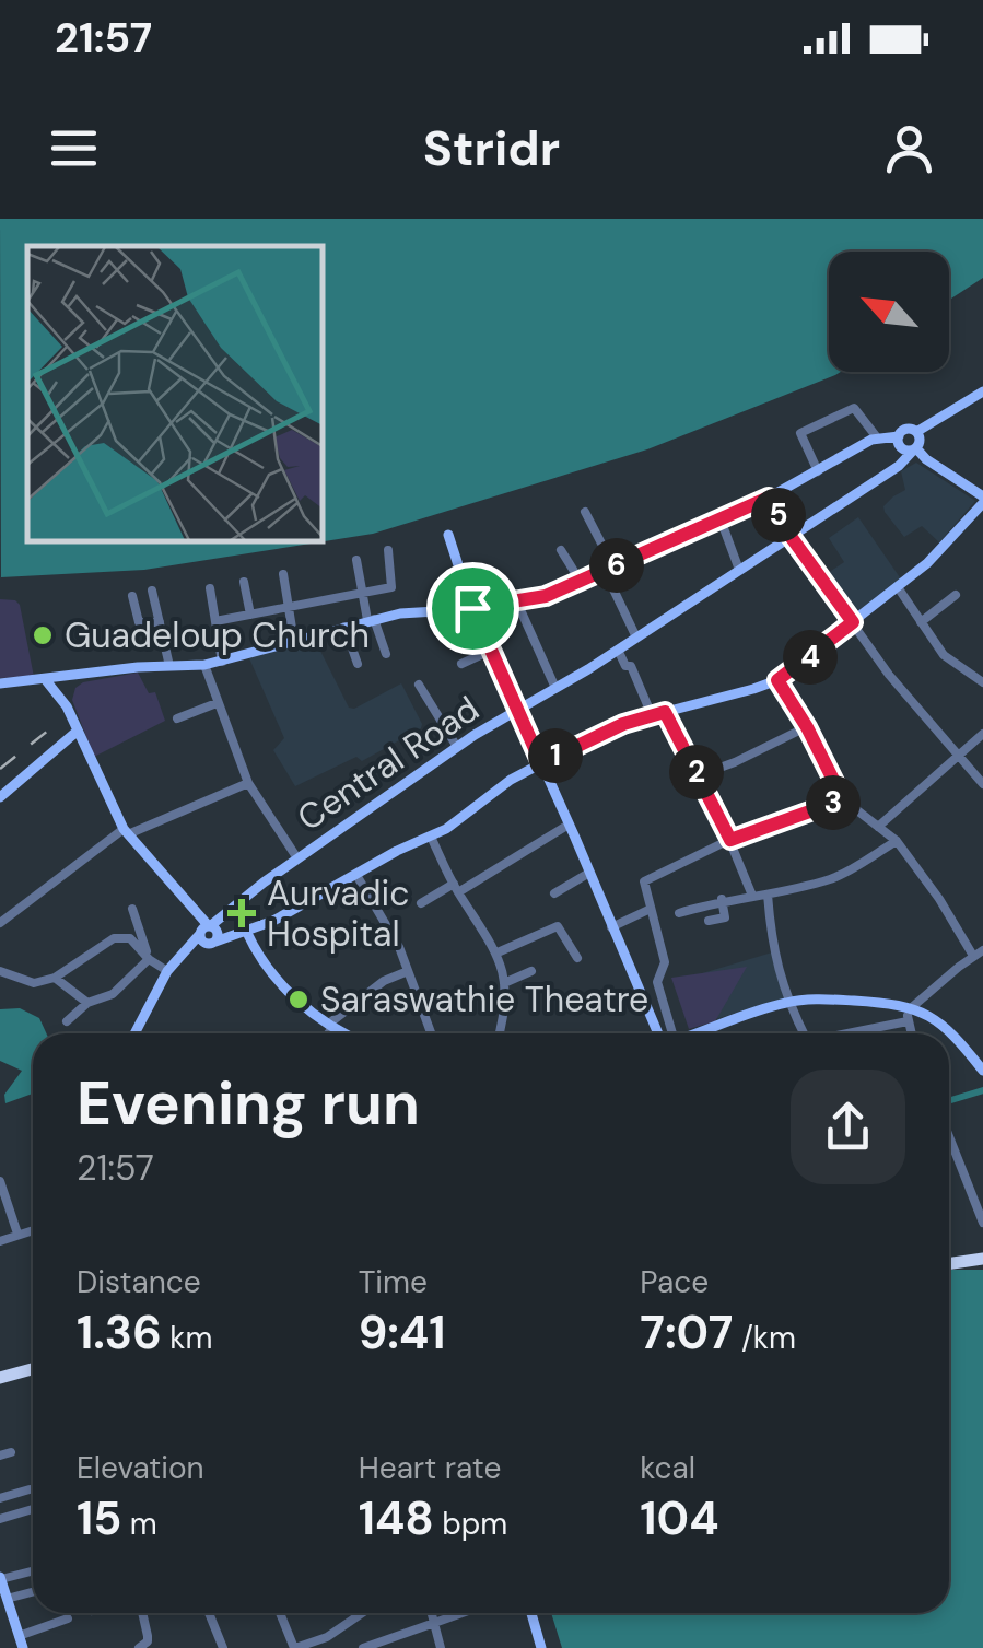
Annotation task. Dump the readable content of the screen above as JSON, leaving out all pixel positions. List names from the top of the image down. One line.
{"streets":{"main road":["Central Road"]},"places":{"other":["Guadeloup Church","Saraswathie Theatre"],"health":["Aurvadic Hospital"]},"north":"top left","page":{"status":"21:57","header":"Stridr","pins":["5","6","4","1","2","3"],"heading":["Evening run","21:57"],"stats":[["Distance","1.36 km"],["Time","9:41"],["Pace","7:07 /km"],["Elevation","15 m"],["Heart rate","148 bpm"],["kcal","104"]]}}
